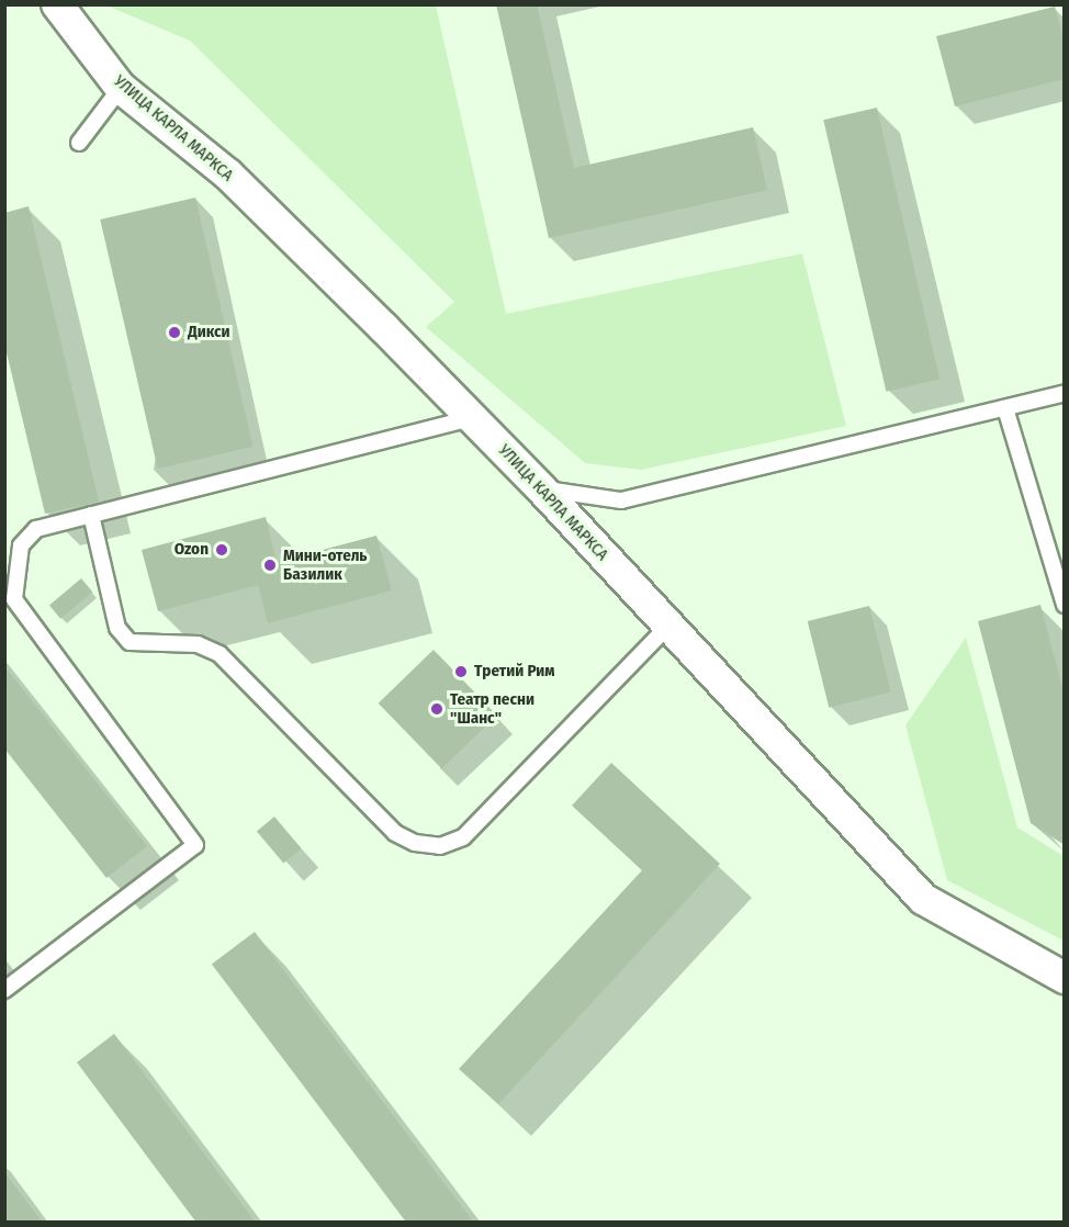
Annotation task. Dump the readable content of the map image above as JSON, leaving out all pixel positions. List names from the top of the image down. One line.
{"streets":{"street":["УЛИЦА КАРЛА МАРКСА"]},"places":["Дикси","Ozon","Мини-отель Базилик","Третий Рим","Театр песни \"Шанс\""]}
